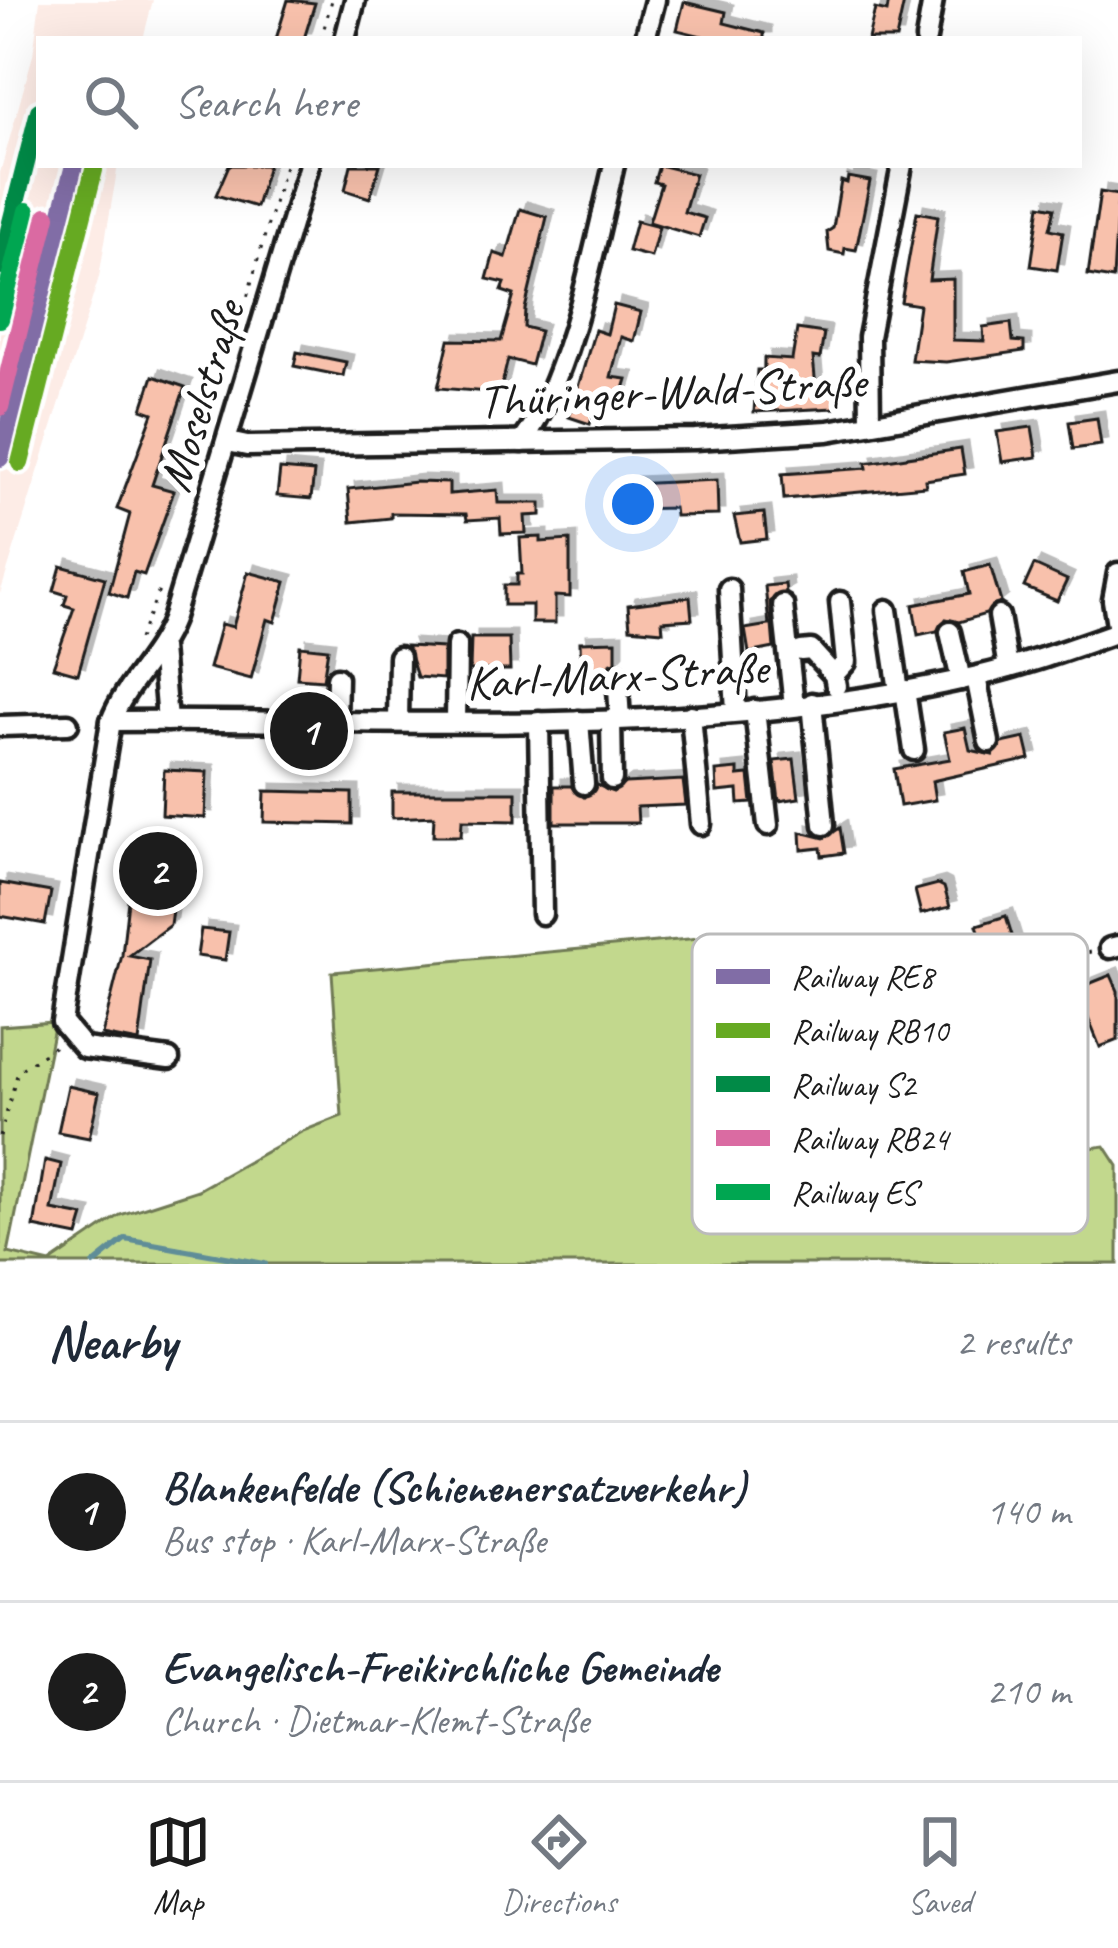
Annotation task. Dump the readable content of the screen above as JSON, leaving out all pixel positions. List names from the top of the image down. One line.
{"streets":{"street":["Thüringer-Wald-Straße","Moselstraße","Karl-Marx-Straße"]},"crossings":[["Thüringer-Wald-Straße","Moselstraße"],["Moselstraße","Karl-Marx-Straße"]],"lines":["rail line S2","rail line RE8","rail line RB10","rail line ES","rail line RB24"],"legend":["Railway RE8","Railway RB10","Railway S2","Railway RB24","Railway ES"],"page":{"search":"Search here","pins":["1","2"],"heading":["Nearby","2 results"],"list":[{"mark":"1","name":"Blankenfelde (Schienenersatzverkehr)","note":"Bus stop · Karl-Marx-Straße","value":"140 m"},{"mark":"2","name":"Evangelisch-Freikirchliche Gemeinde","note":"Church · Dietmar-Klemt-Straße","value":"210 m"}],"nav":["Map","Directions","Saved"]}}
